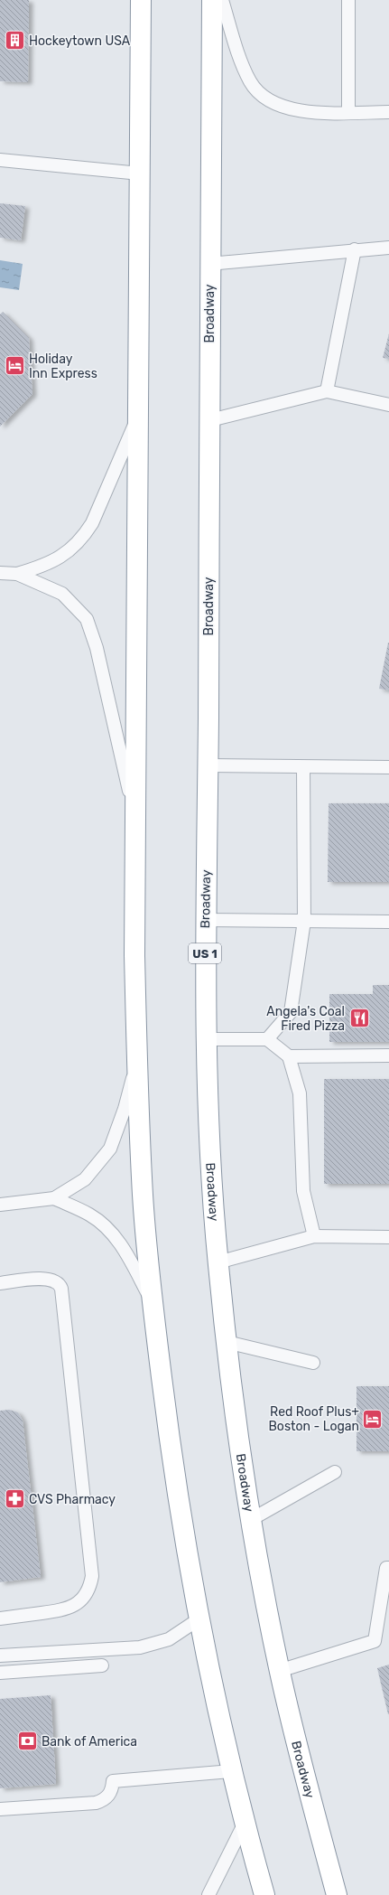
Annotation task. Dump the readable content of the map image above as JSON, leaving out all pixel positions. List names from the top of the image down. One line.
{"streets":{"highway":["Broadway","US 1"]},"places":{"building":["Hockeytown USA"],"hotel":["Holiday Inn Express","Red Roof Plus+ Boston - Logan"],"restaurant":["Angela's Coal Fired Pizza"],"pharmacy":["CVS Pharmacy"],"bank":["Bank of America"]}}
